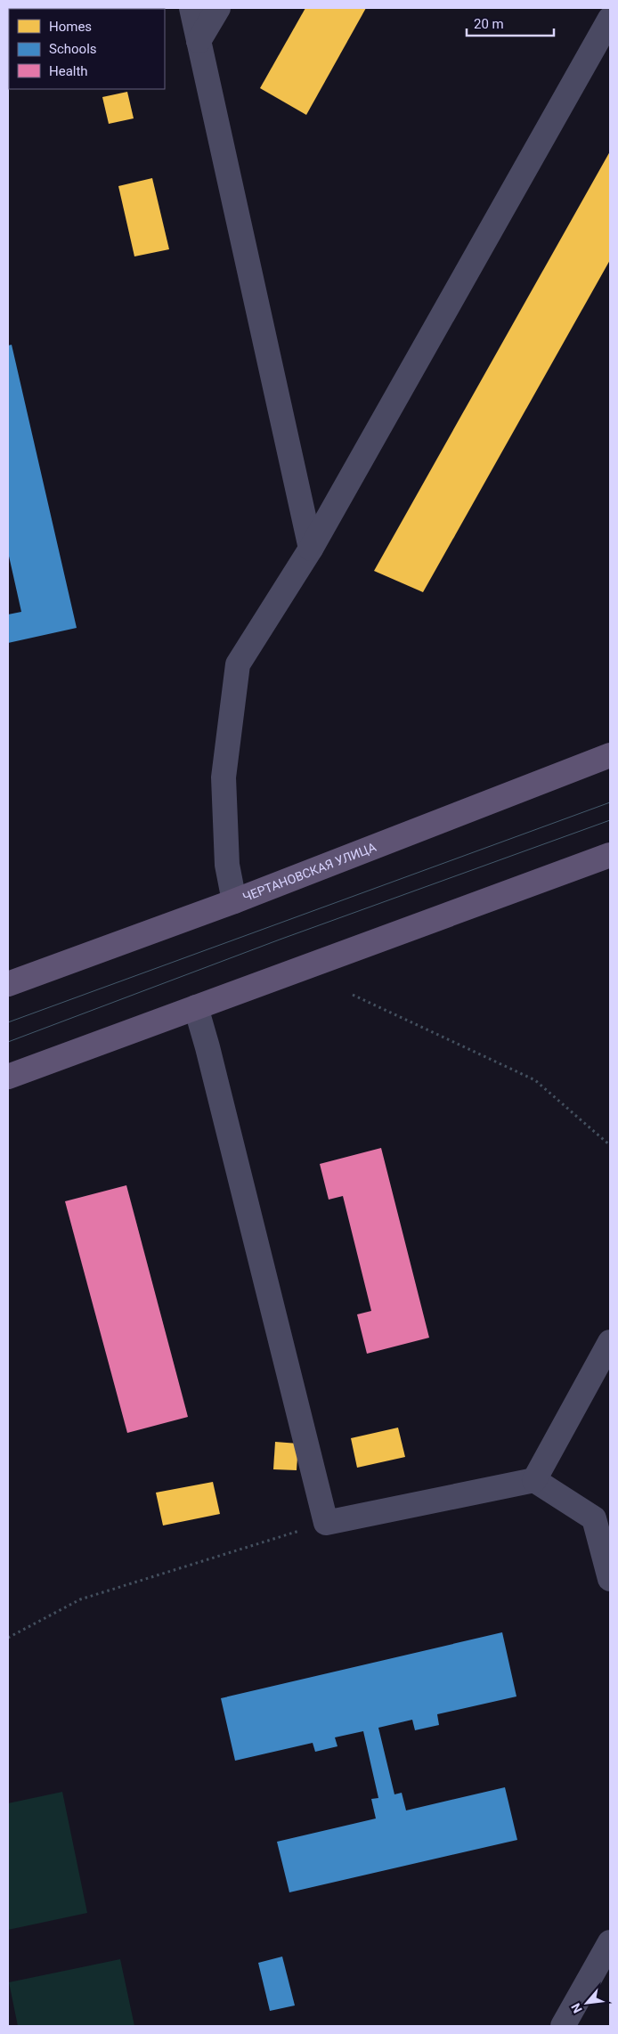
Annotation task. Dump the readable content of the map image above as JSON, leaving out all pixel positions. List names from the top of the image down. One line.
{"streets":{"main road":["ЧЕРТАНОВСКАЯ УЛИЦА"]},"legend":["Homes","Schools","Health"],"scale_bar":"20 m","north":"bottom left"}
